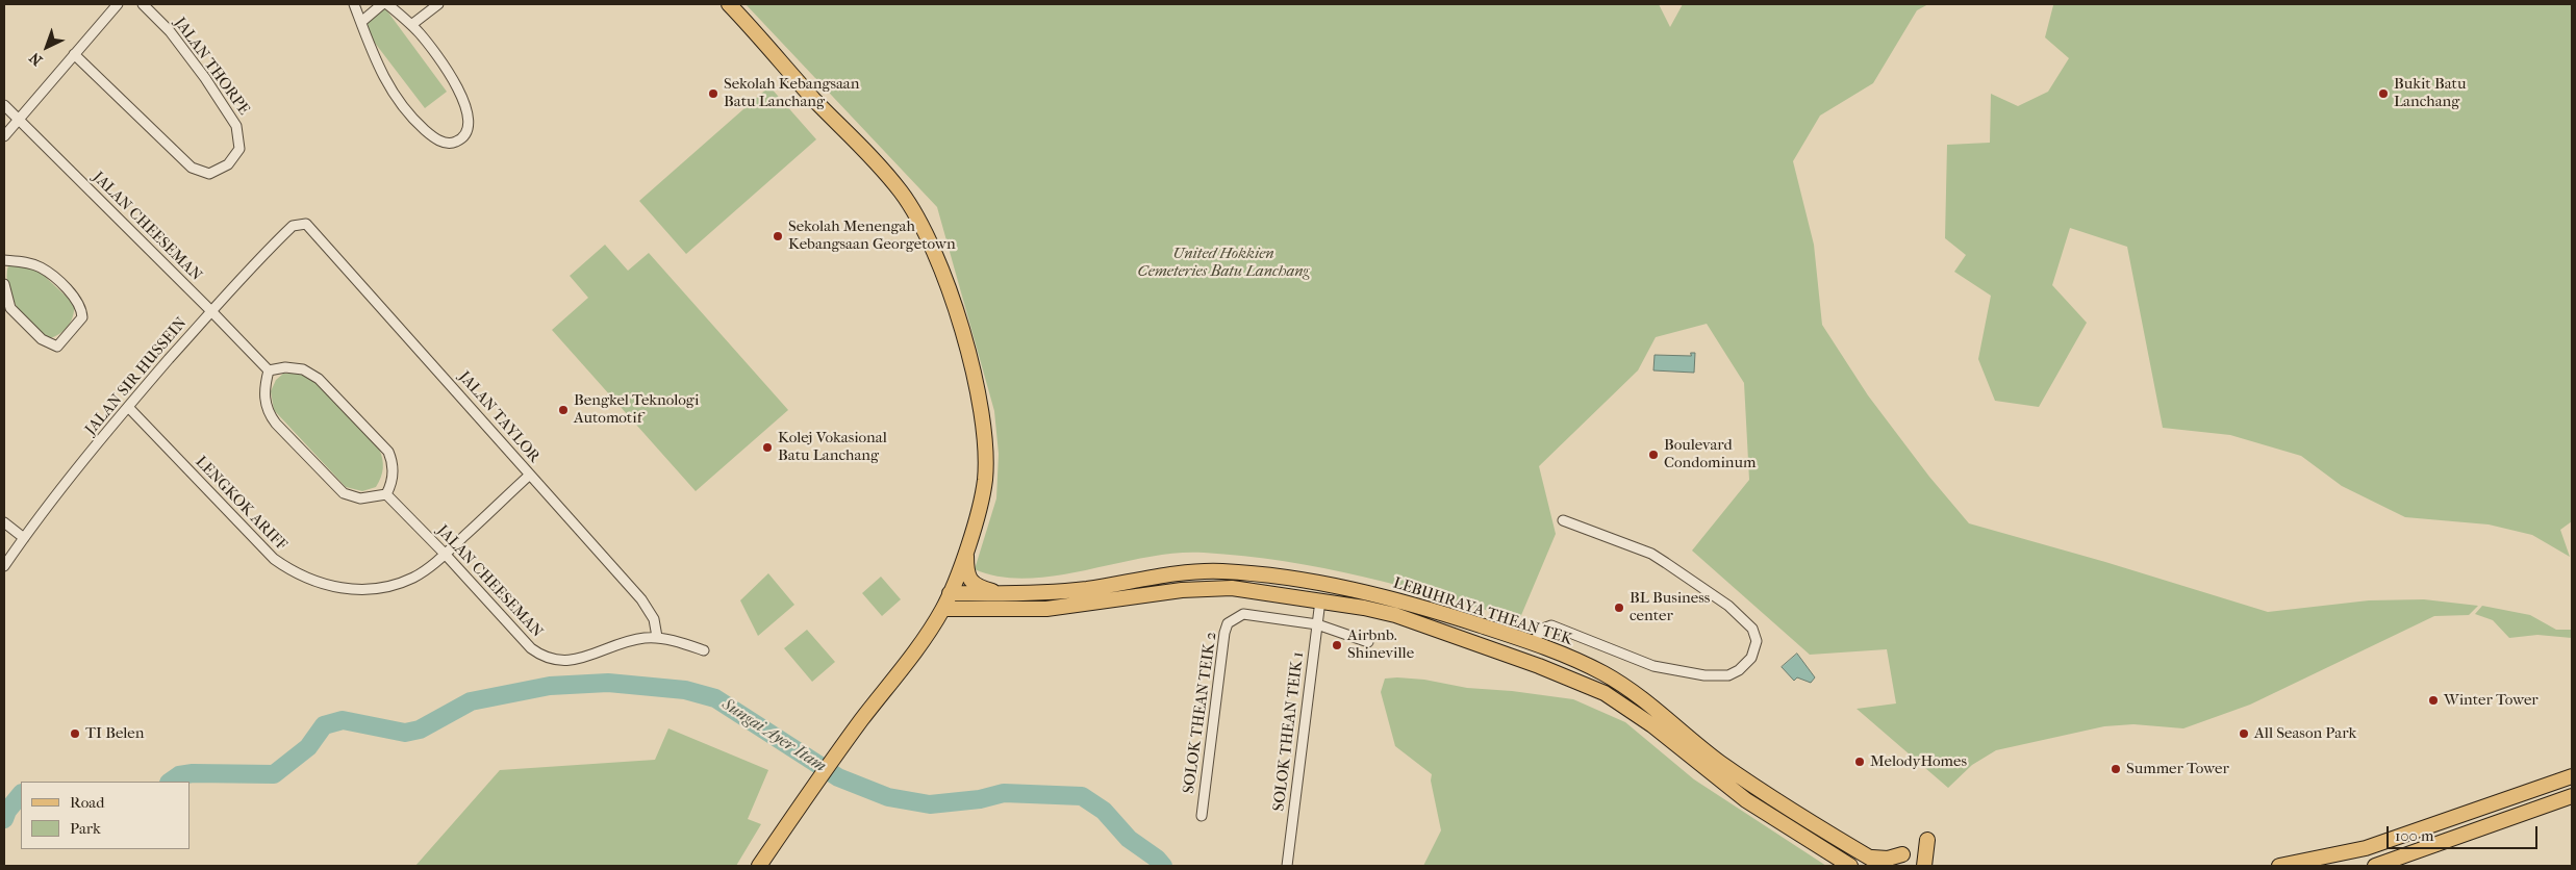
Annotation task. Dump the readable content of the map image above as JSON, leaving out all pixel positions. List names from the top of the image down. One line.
{"streets":{"main road":["LEBUHRAYA THEAN TEK"],"street":["JALAN THORPE","JALAN CHEESEMAN","JALAN SIR HUSSEIN","JALAN TAYLOR","LENGKOK ARIFF","SOLOK THEAN TEIK 2","SOLOK THEAN TEIK 1"]},"crossings":[["JALAN CHEESEMAN","JALAN SIR HUSSEIN"],["JALAN CHEESEMAN","JALAN TAYLOR"],["JALAN CHEESEMAN","LENGKOK ARIFF"],["JALAN SIR HUSSEIN","JALAN TAYLOR"],["JALAN SIR HUSSEIN","LENGKOK ARIFF"],["JALAN TAYLOR","LENGKOK ARIFF"],["LEBUHRAYA THEAN TEK","SOLOK THEAN TEIK 1"],["SOLOK THEAN TEIK 2","SOLOK THEAN TEIK 1"]],"water":["Sungai Ayer Itam"],"parks":["United Hokkien Cemeteries Batu Lanchang"],"places":["Sekolah Kebangsaan Batu Lanchang","Bukit Batu Lanchang","Sekolah Menengah Kebangsaan Georgetown","Bengkel Teknologi Automotif","Kolej Vokasional Batu Lanchang","Boulevard Condominum","BL Business center","Airbnb. Shineville","Winter Tower","TI Belen","All Season Park","MelodyHomes","Summer Tower"],"legend":["Road","Park"],"scale_bar":"100 m","north":"bottom left"}
